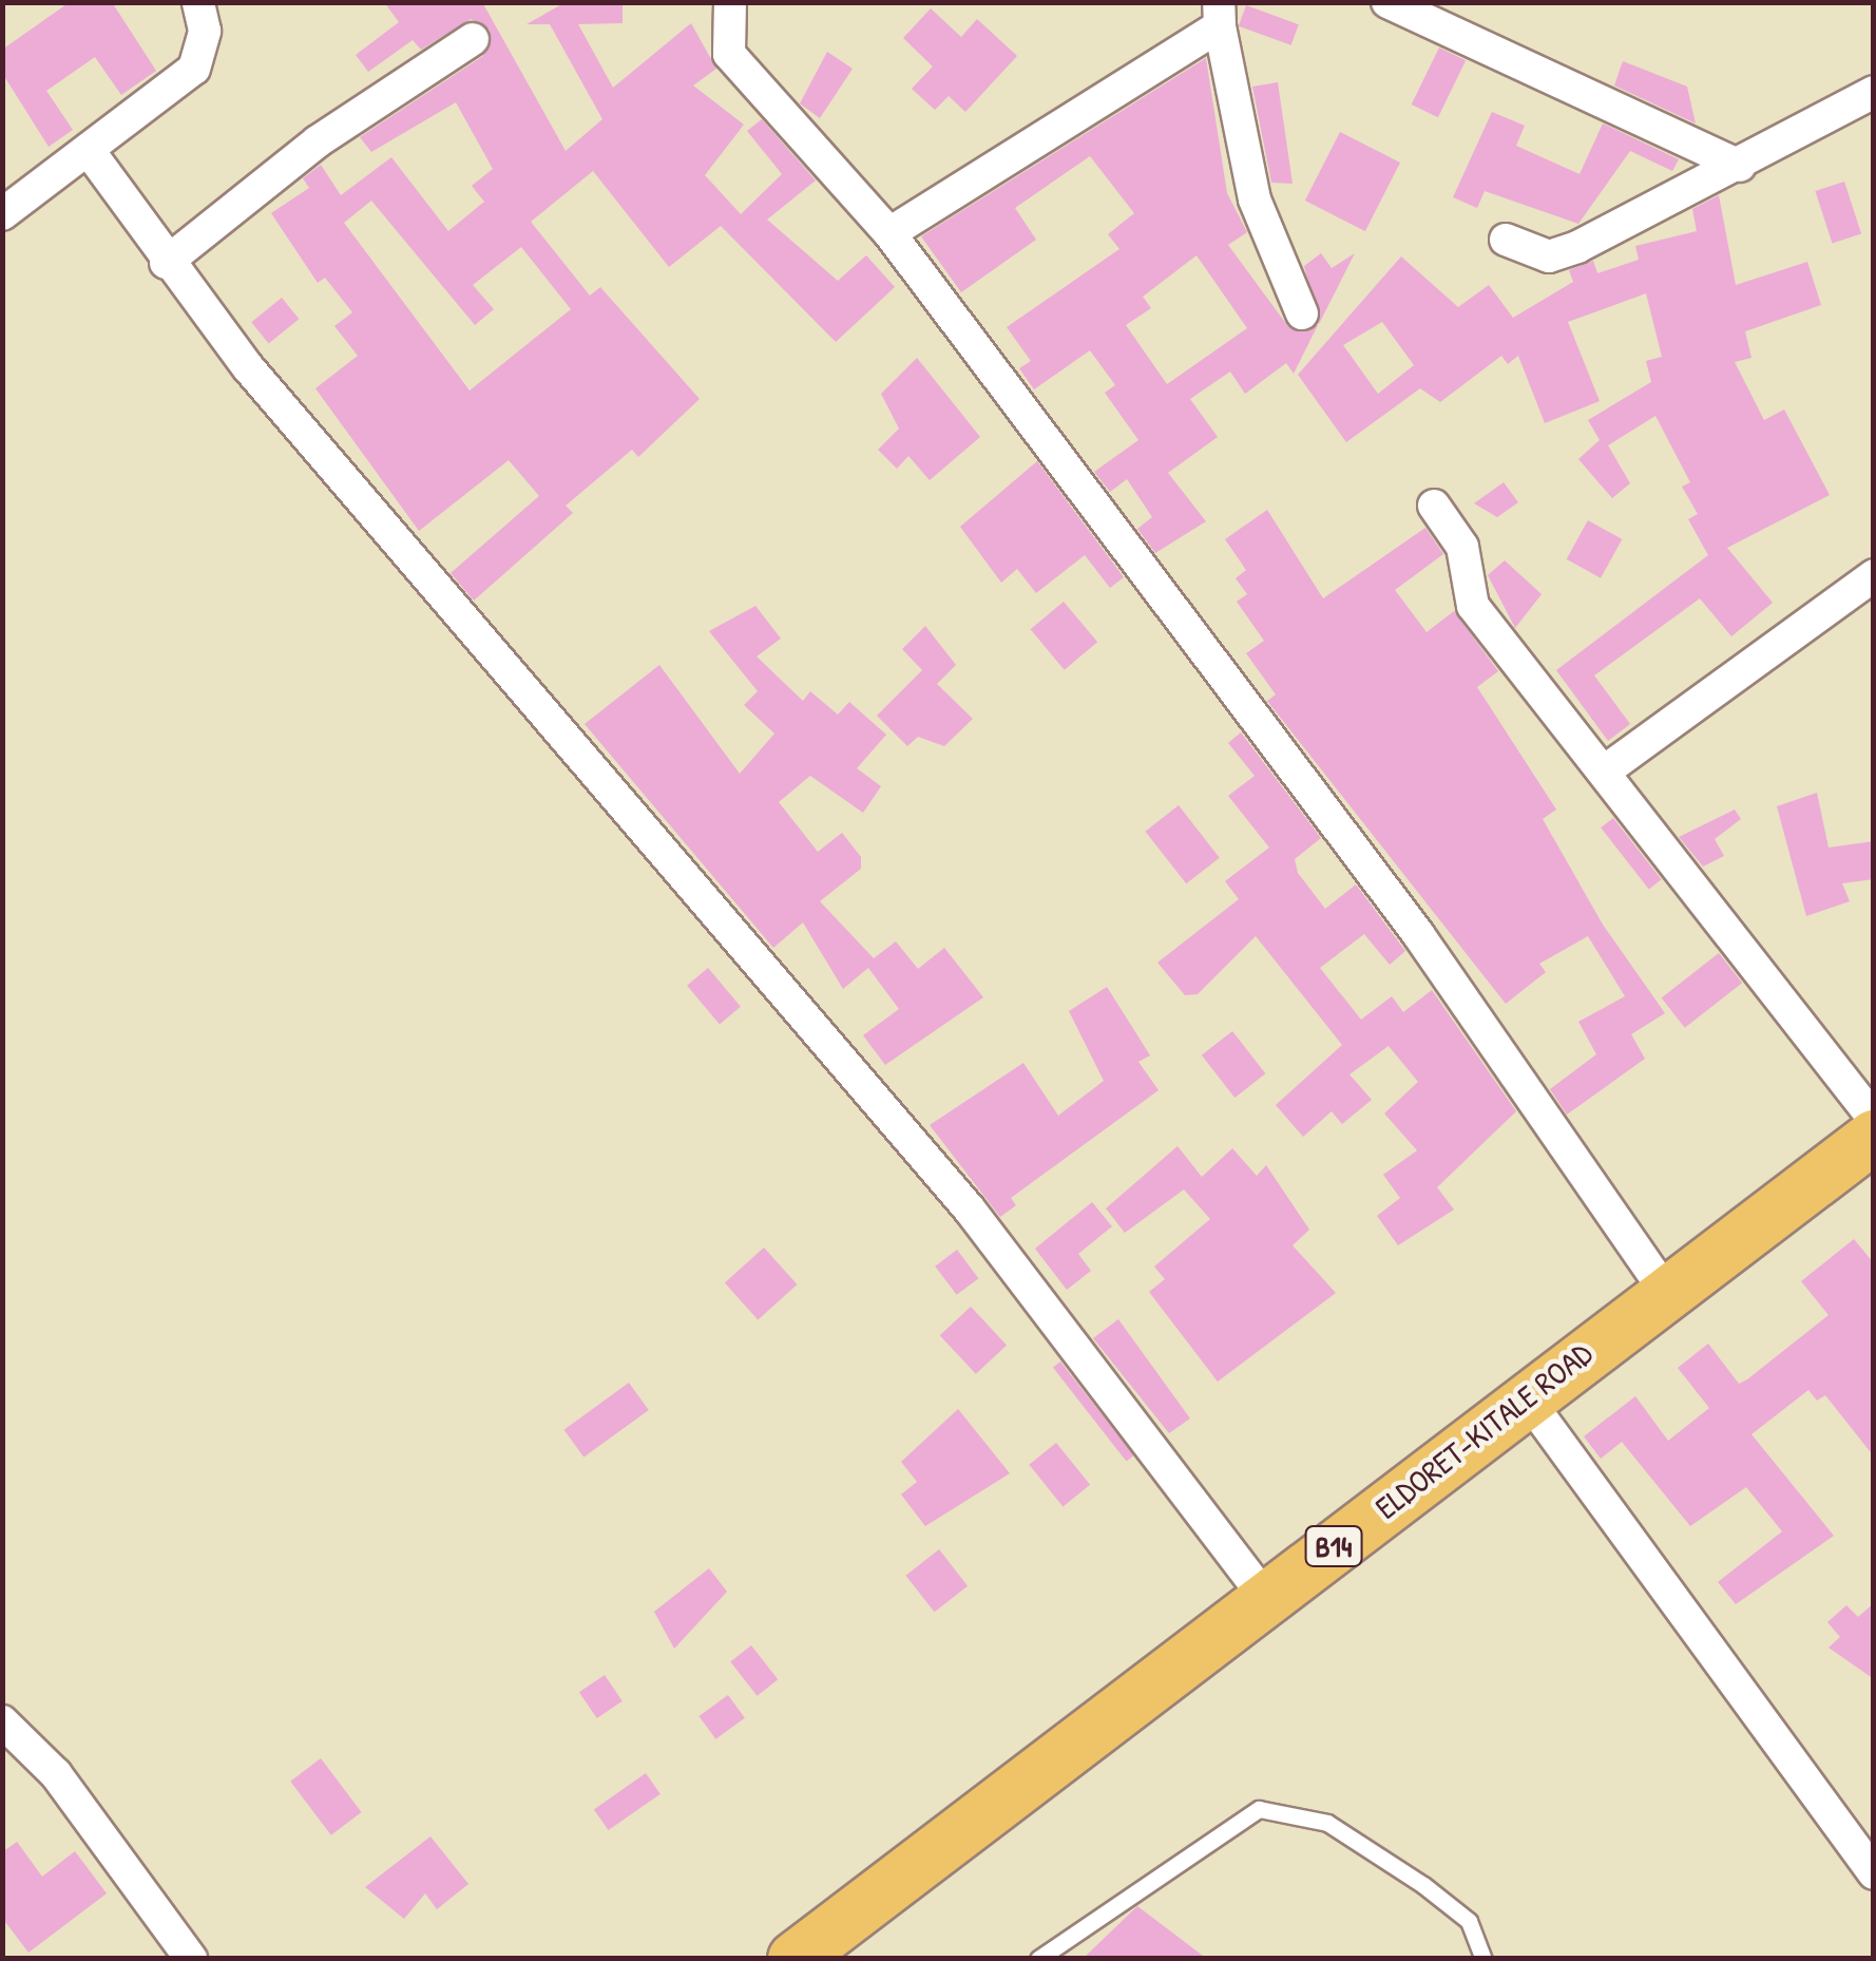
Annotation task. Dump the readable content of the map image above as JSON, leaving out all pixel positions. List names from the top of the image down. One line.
{"streets":{"highway":["ELDORET-KITALE ROAD","B14"]}}
